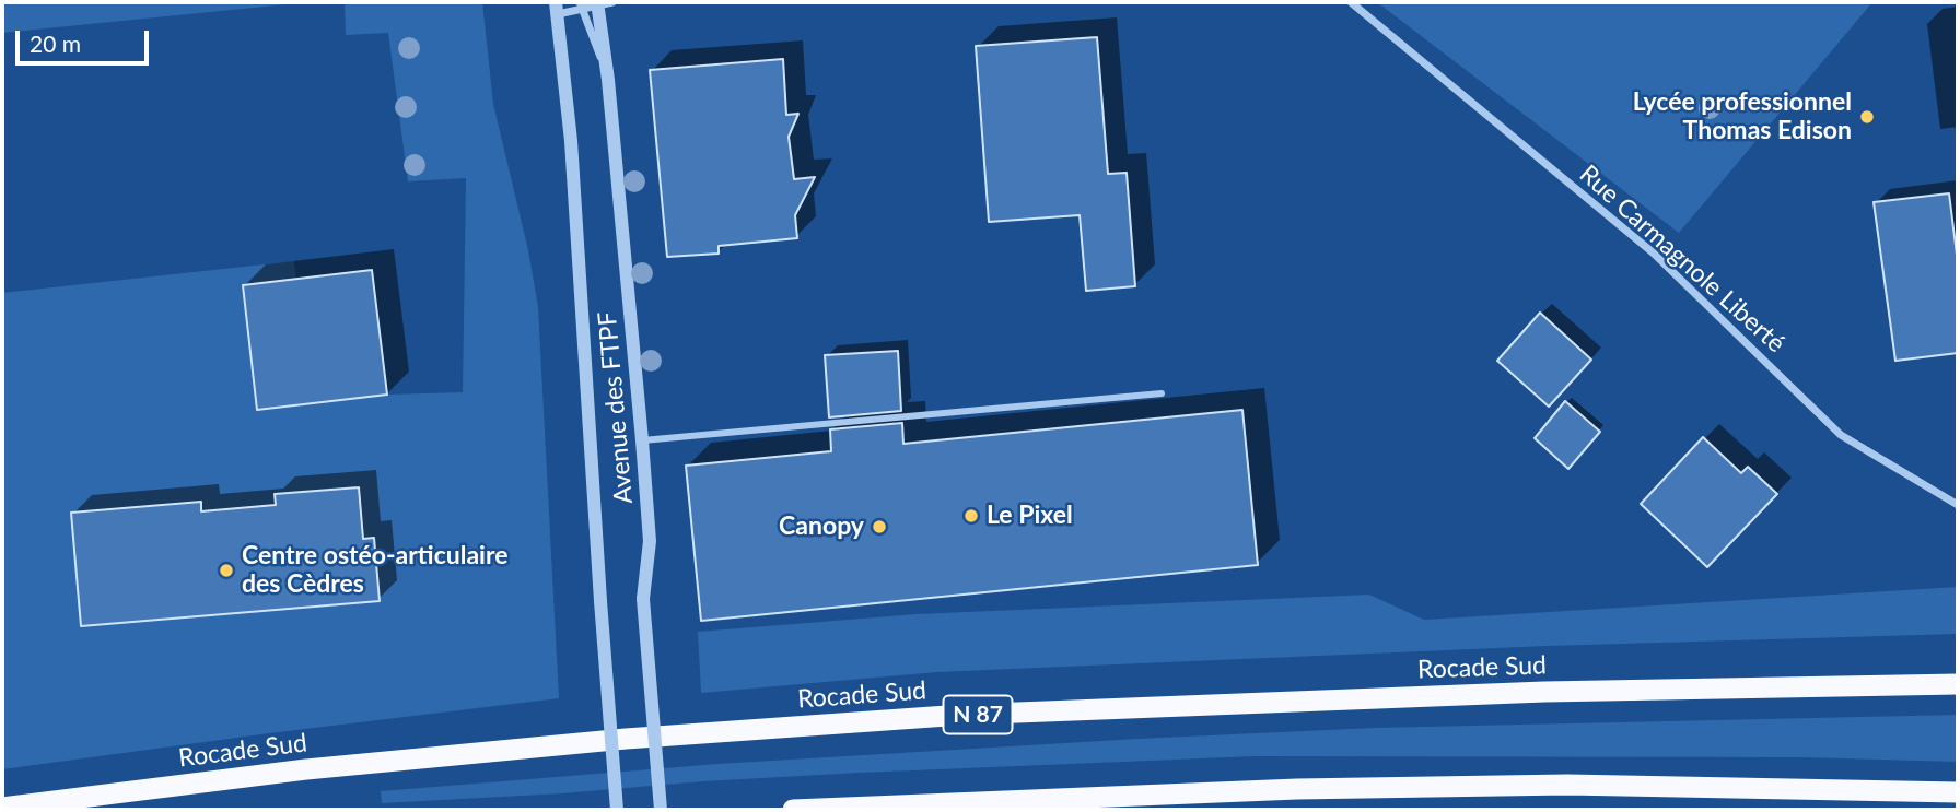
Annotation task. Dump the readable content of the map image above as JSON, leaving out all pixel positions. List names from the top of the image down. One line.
{"streets":{"highway":["Rocade Sud","N 87"],"street":["Rue Carmagnole Liberté","Avenue des FTPF"]},"places":["Lycée professionnel Thomas Edison","Le Pixel","Canopy","Centre ostéo-articulaire des Cèdres"],"scale_bar":"20 m"}
